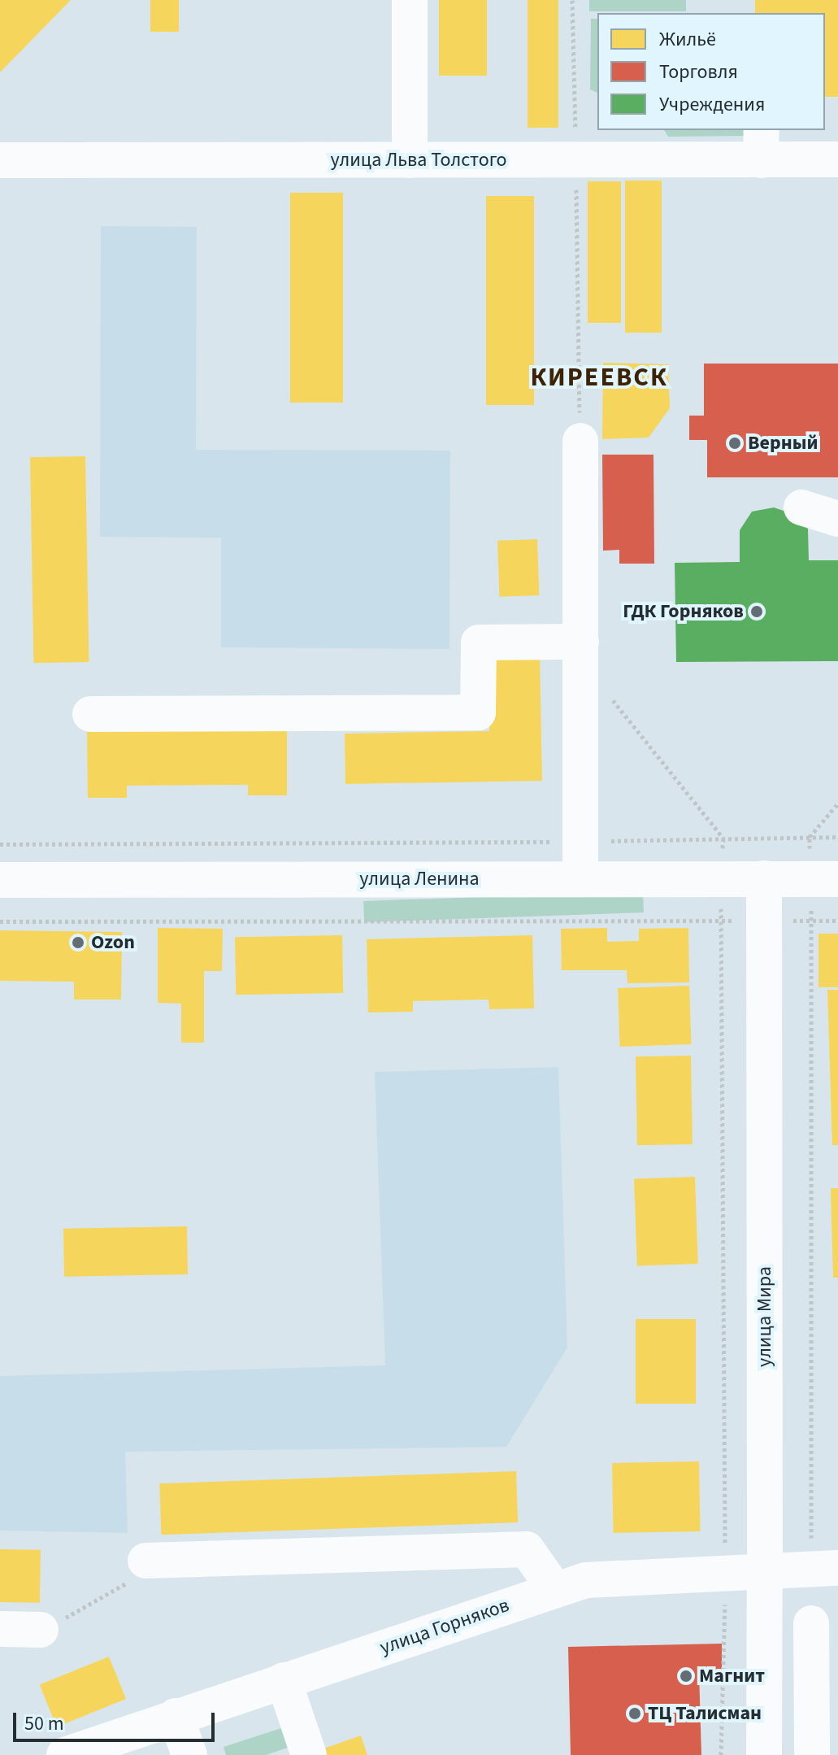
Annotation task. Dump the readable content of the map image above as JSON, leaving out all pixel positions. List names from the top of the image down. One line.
{"streets":{"street":["улица Льва Толстого","улица Ленина","улица Мира","улица Горняков"]},"crossings":[["улица Ленина","улица Мира"],["улица Мира","улица Горняков"]],"districts":["КИРЕЕВСК"],"places":["Верный","ГДК Горняков","Ozon","Магнит","ТЦ Талисман"],"legend":["Жильё","Торговля","Учреждения"],"scale_bar":"50 m"}
